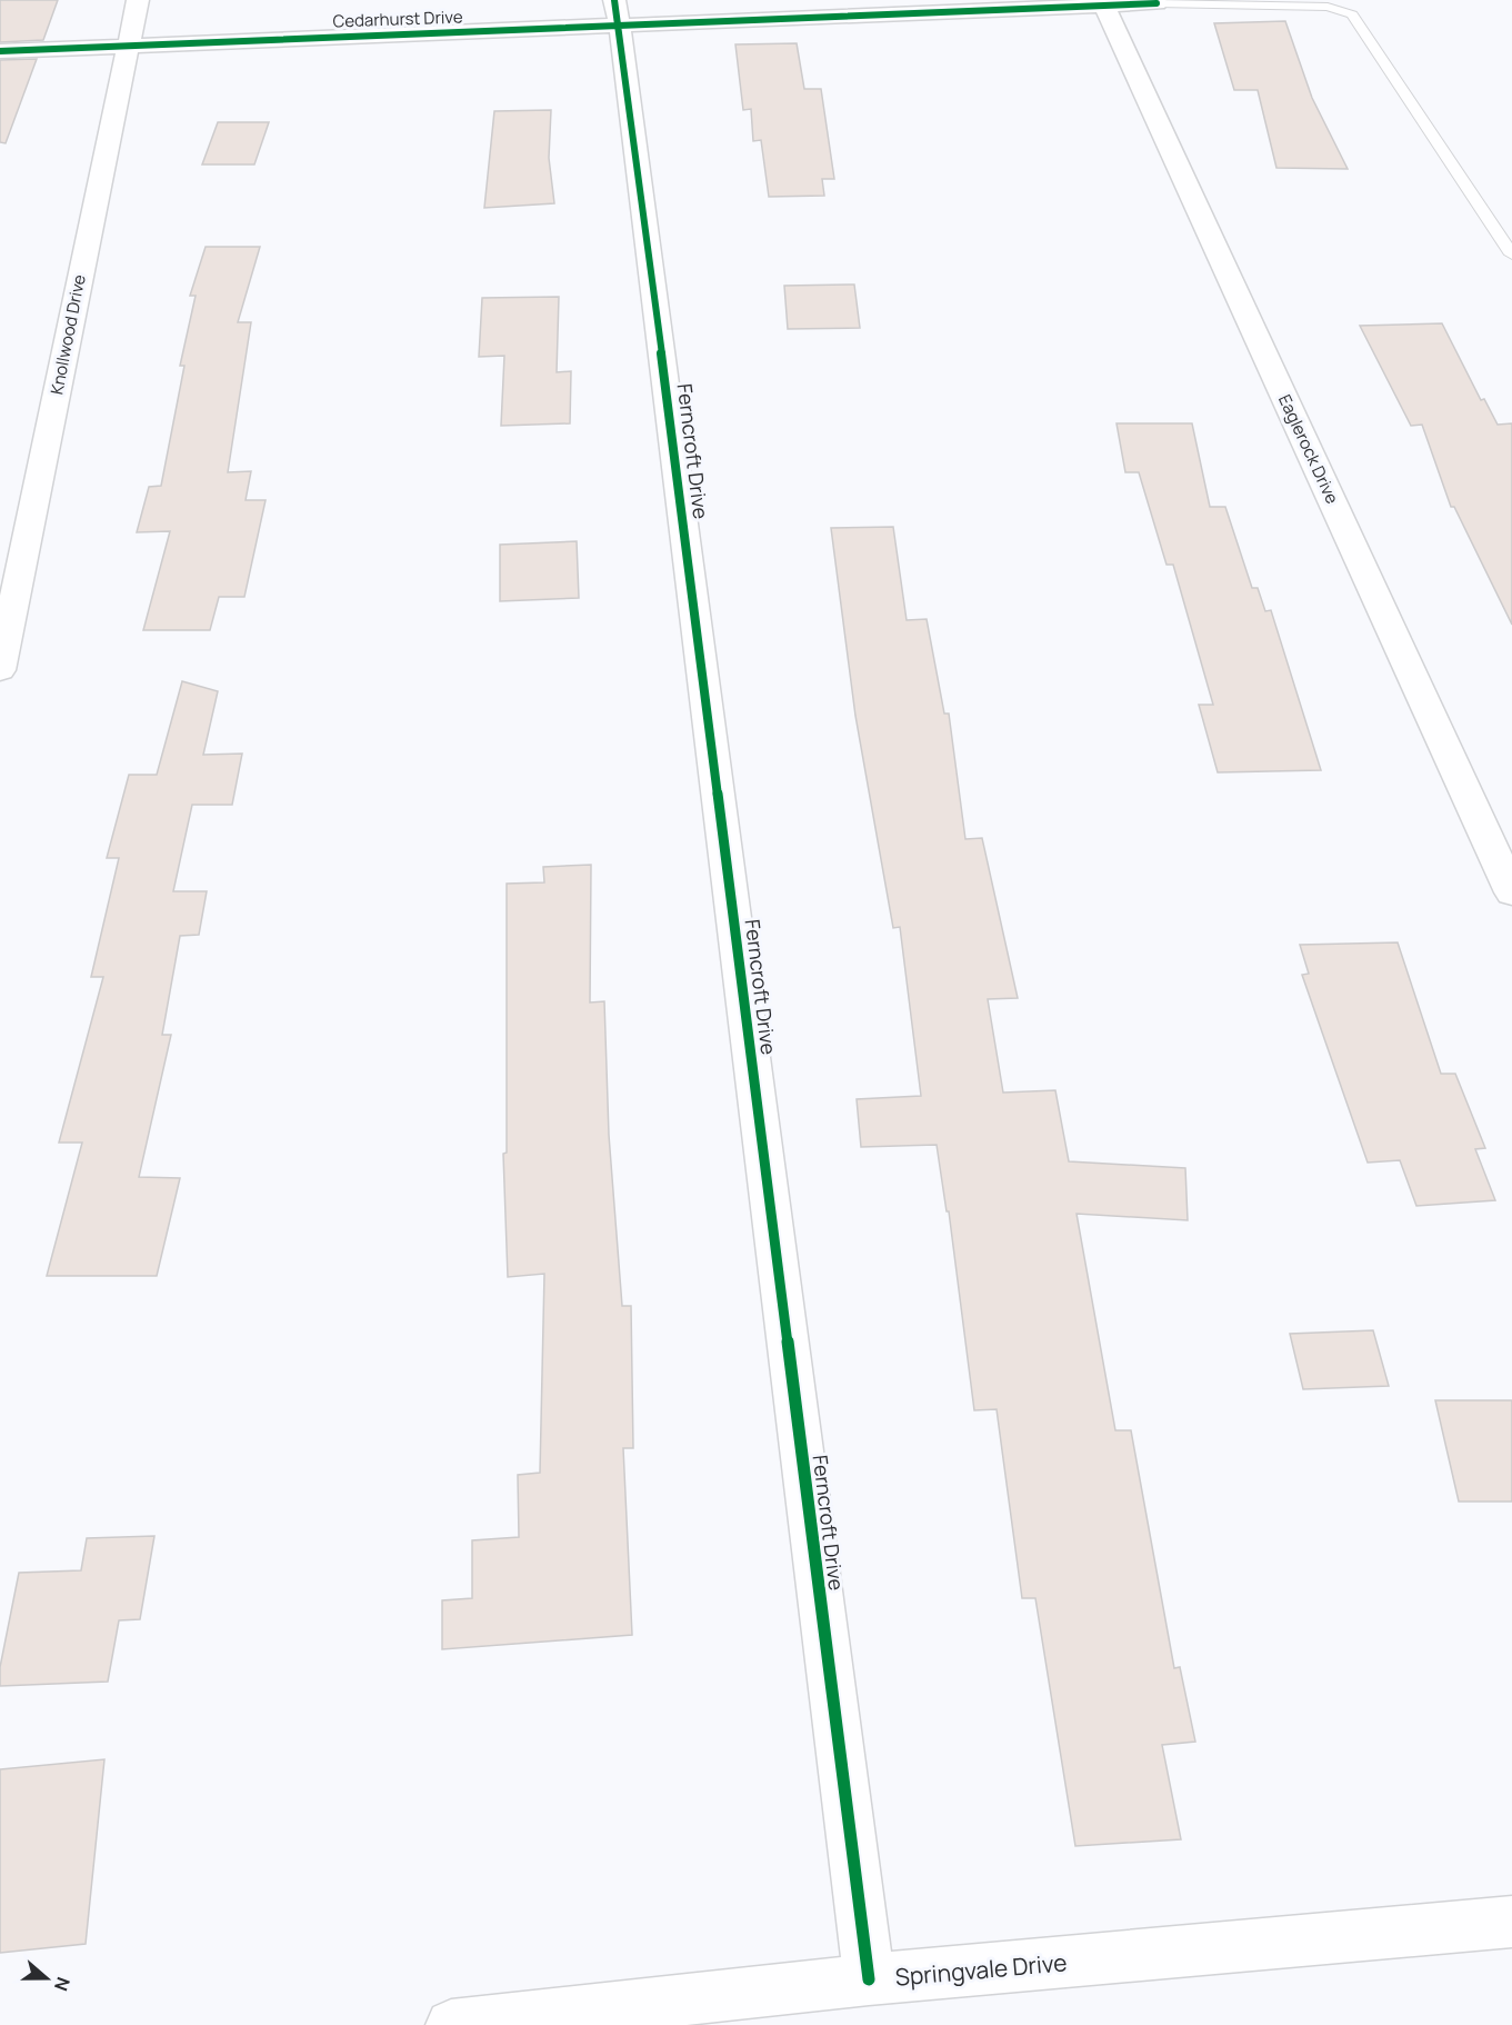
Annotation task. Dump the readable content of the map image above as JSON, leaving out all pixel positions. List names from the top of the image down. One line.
{"streets":{"street":["Cedarhurst Drive","Knollwood Drive","Eaglerock Drive","Ferncroft Drive","Springvale Drive"]},"crossings":[["Cedarhurst Drive","Knollwood Drive"],["Cedarhurst Drive","Eaglerock Drive"],["Cedarhurst Drive","Ferncroft Drive"],["Ferncroft Drive","Springvale Drive"]],"north":"right"}
